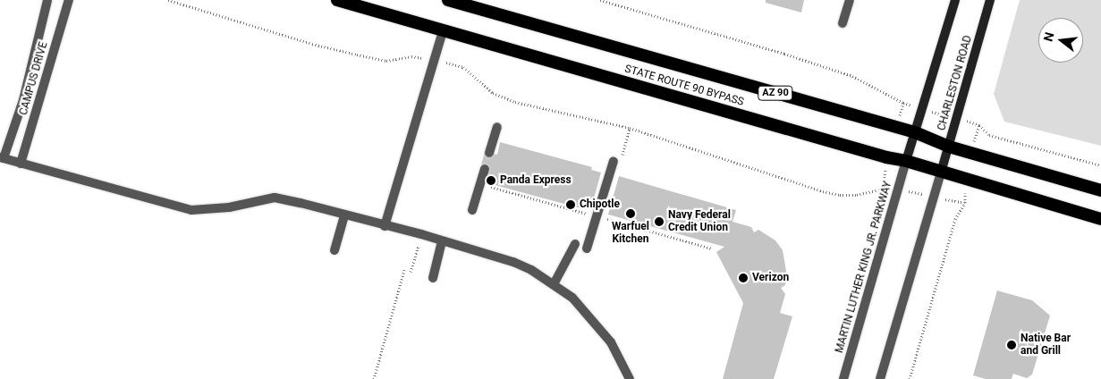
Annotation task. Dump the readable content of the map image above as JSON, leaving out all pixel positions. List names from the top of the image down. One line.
{"streets":{"highway":["STATE ROUTE 90 BYPASS","AZ 90"],"main road":["CHARLESTON ROAD"],"street":["CAMPUS DRIVE","MARTIN LUTHER KING JR. PARKWAY"]},"crossings":[["CHARLESTON ROAD","STATE ROUTE 90 BYPASS"],["STATE ROUTE 90 BYPASS","MARTIN LUTHER KING JR. PARKWAY"]],"places":["Panda Express","Chipotle","Warfuel Kitchen","Navy Federal Credit Union","Verizon","Native Bar and Grill"],"north":"left"}
